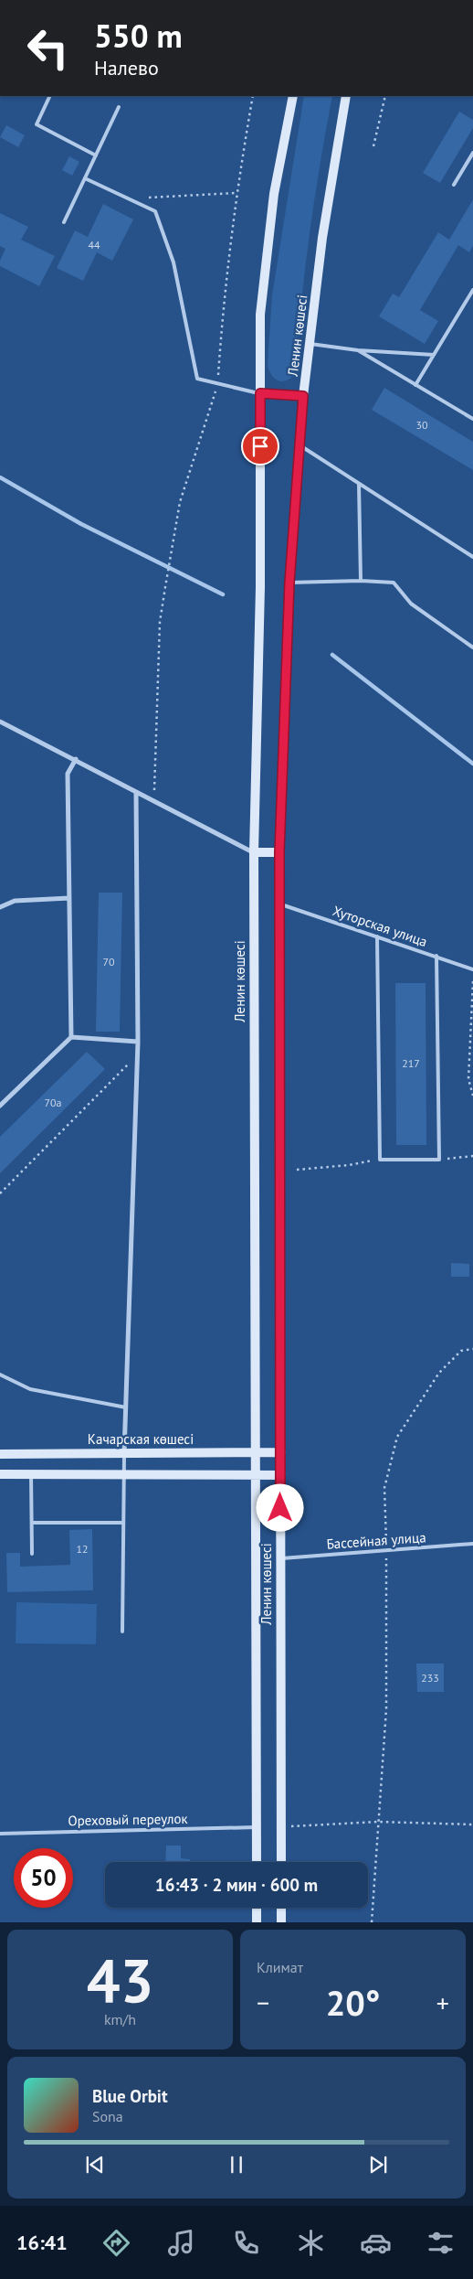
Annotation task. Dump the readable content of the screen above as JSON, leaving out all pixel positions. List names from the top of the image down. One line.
{"streets":{"main road":["Ленин көшесі","Качарская көшесі"],"lane":["Хуторская улица","Бассейная улица","Ореховый переулок"]},"crossings":[["Ленин көшесі","Хуторская улица"],["Ленин көшесі","Качарская көшесі"],["Ленин көшесі","Бассейная улица"],["Ленин көшесі","Ореховый переулок"]],"house_numbers":["44","30","70","217","70а","12","233"],"page":{"turn":["550 m","Налево"],"limit":"50","trip":"16:43 · 2 мин · 600 m","tile":[["43","km/h"],"Климат"],"heat":["−","20°","+"],"song":["Blue Orbit","Sona"],"tabs":"16:41"}}
